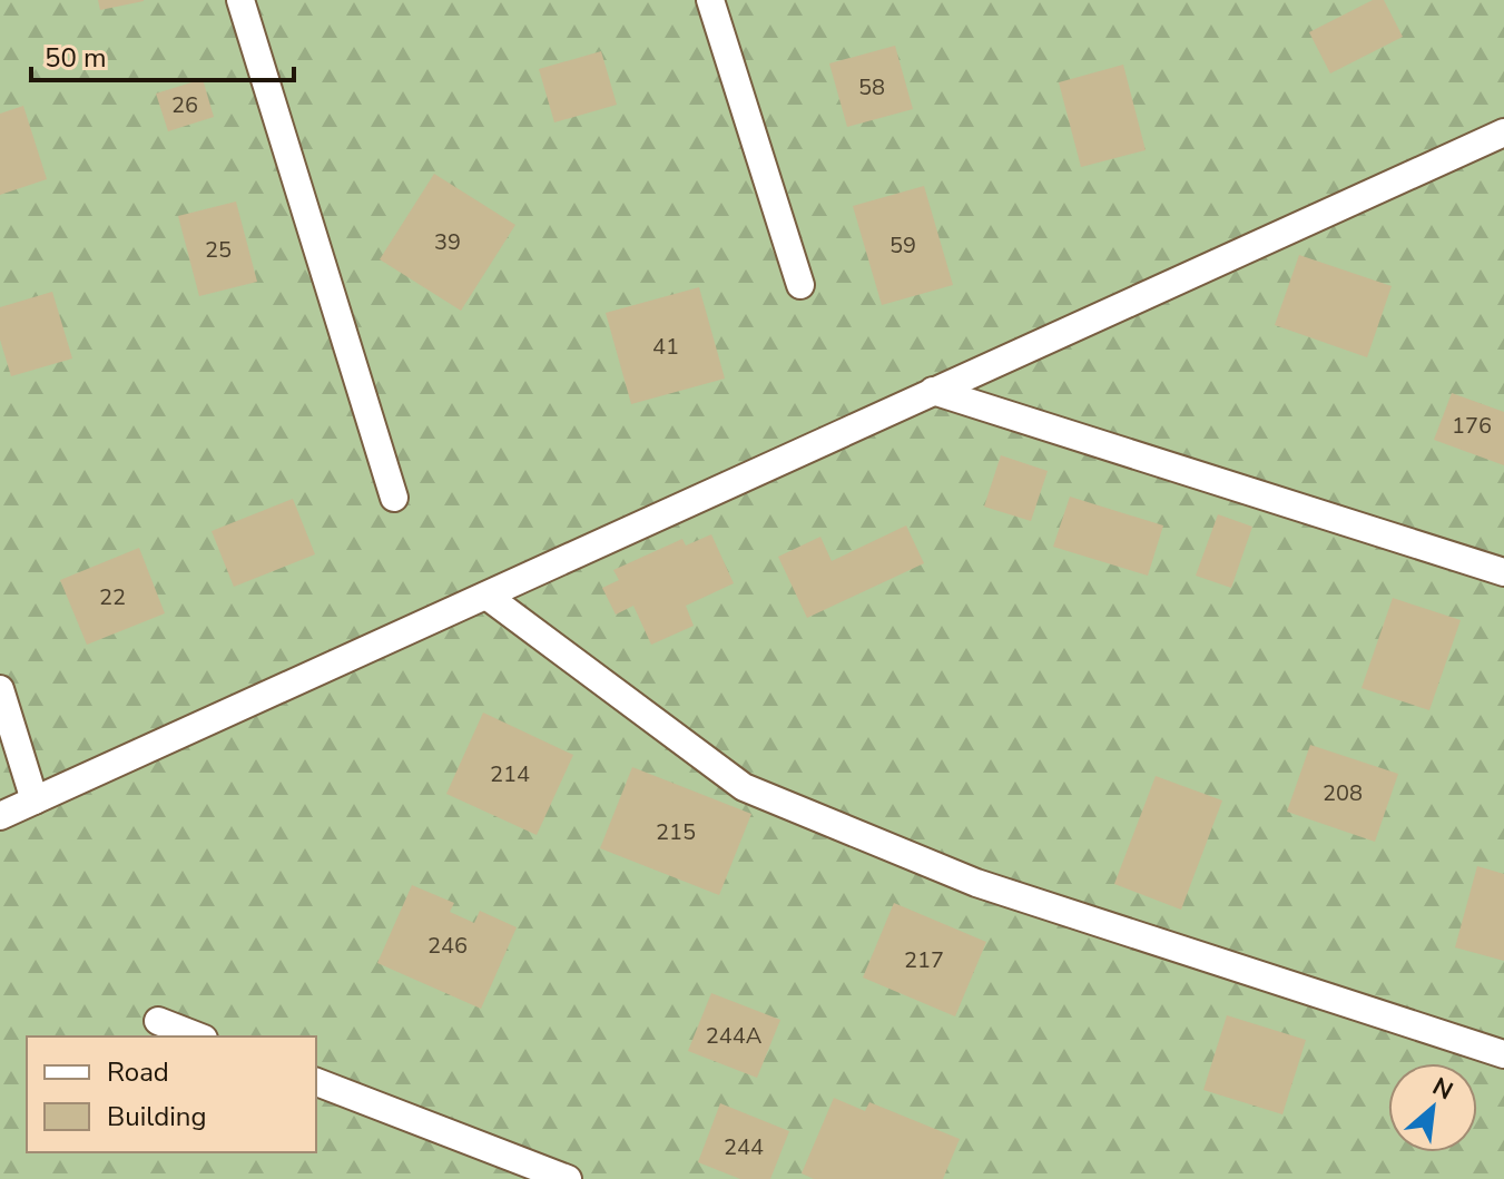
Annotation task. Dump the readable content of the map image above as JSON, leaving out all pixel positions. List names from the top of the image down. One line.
{"house_numbers":["58","26","39","59","25","41","176","22","214","208","215","246","217","244А","244"],"legend":["Road","Building"],"scale_bar":"50 m","north":"top right"}
